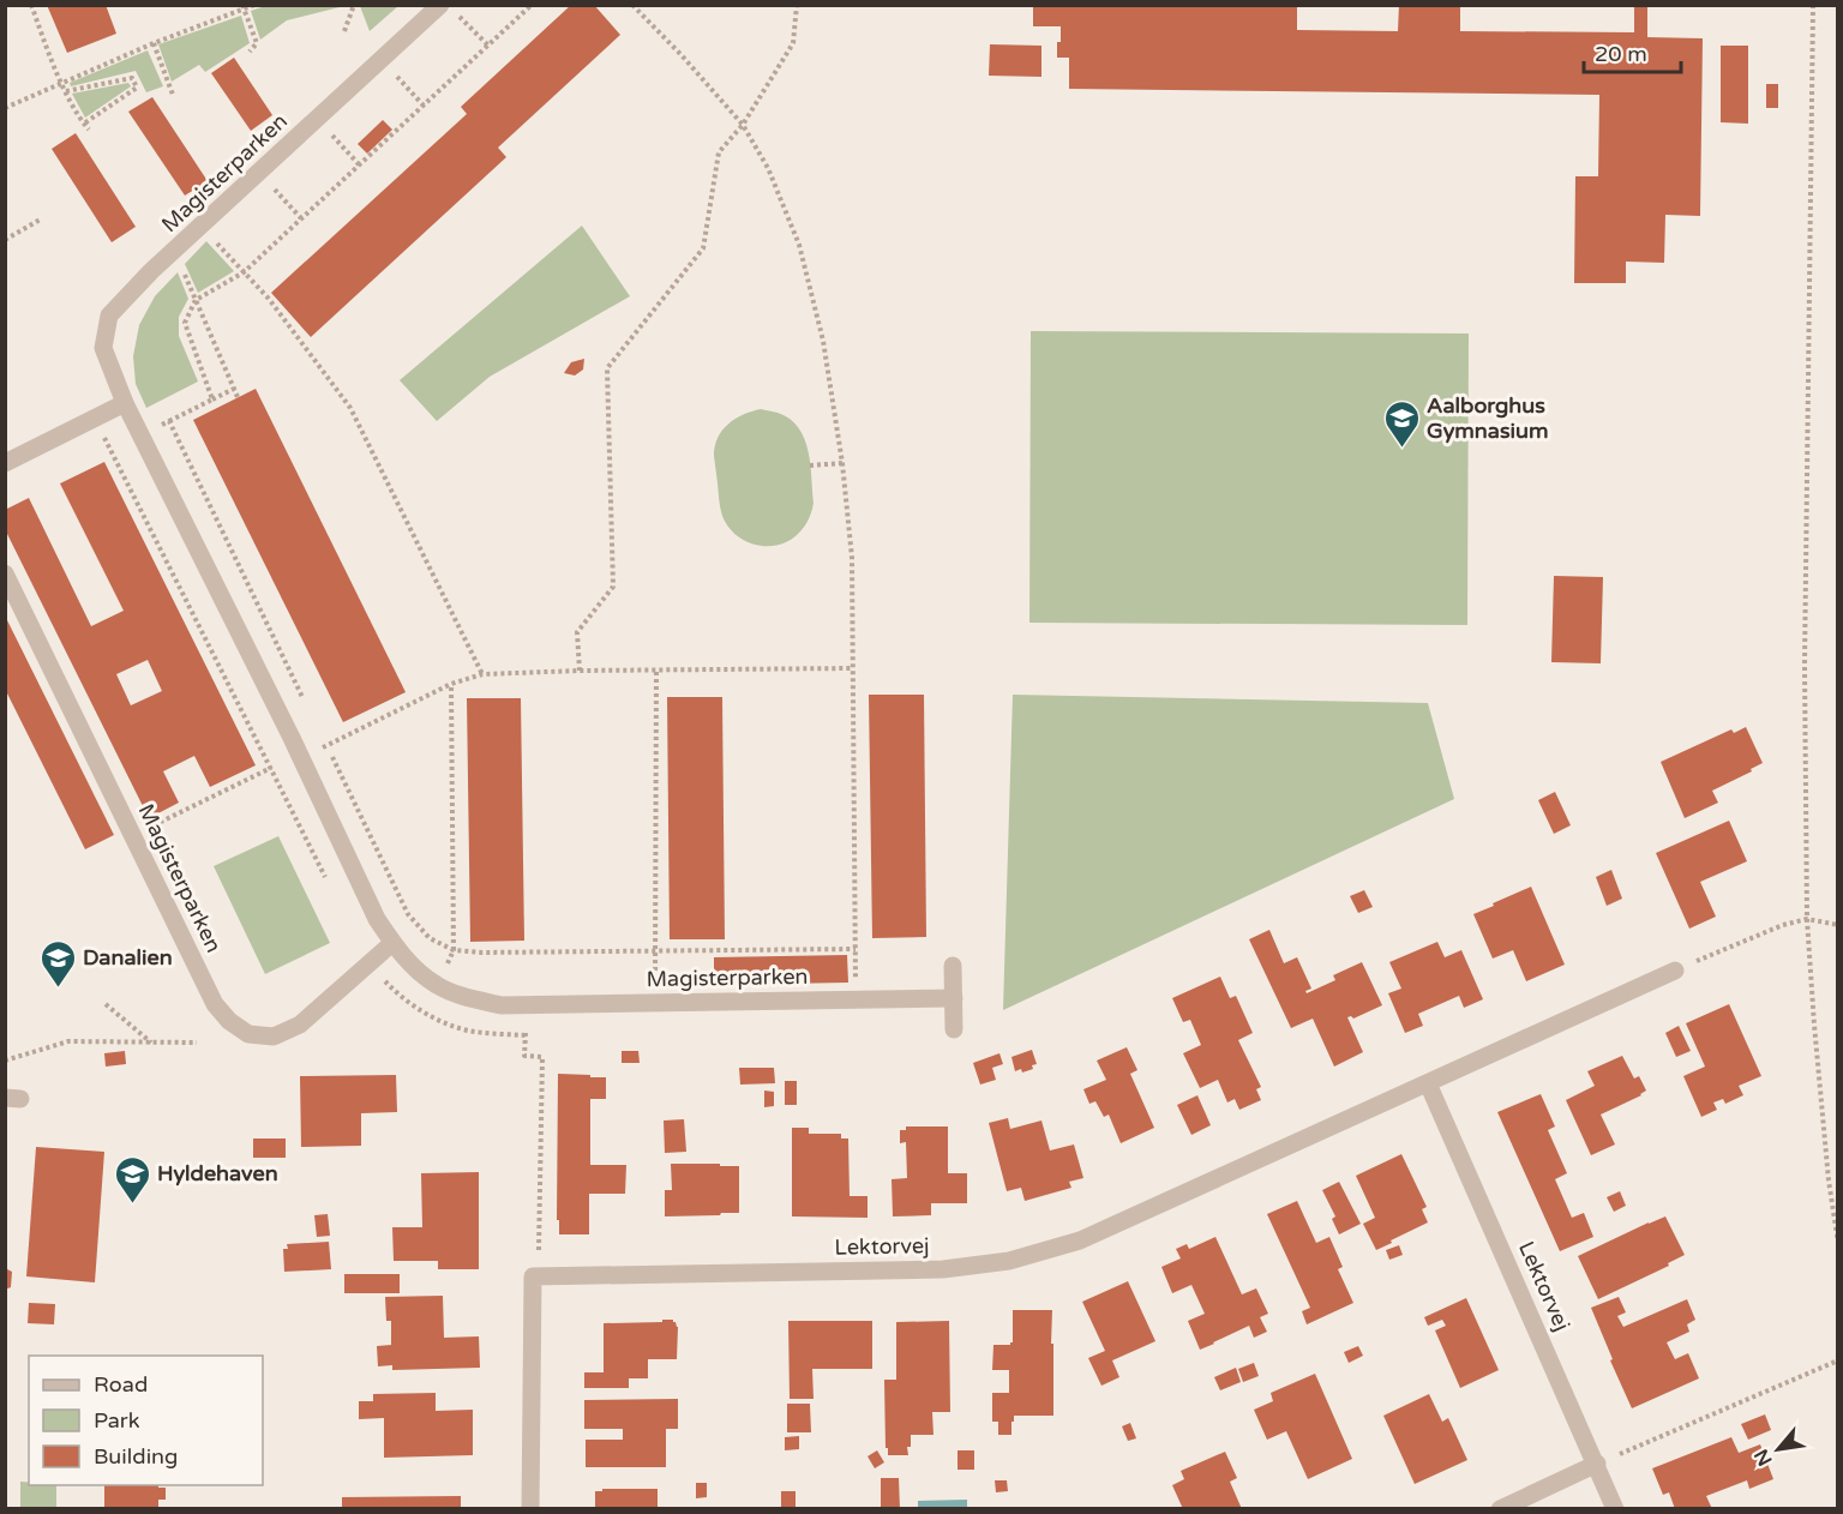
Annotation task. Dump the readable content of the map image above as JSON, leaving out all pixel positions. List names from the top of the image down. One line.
{"streets":{"street":["Magisterparken","Lektorvej"]},"places":{"school or university":["Aalborghus Gymnasium","Danalien","Hyldehaven"]},"legend":["Road","Park","Building"],"scale_bar":"20 m","north":"bottom left"}
